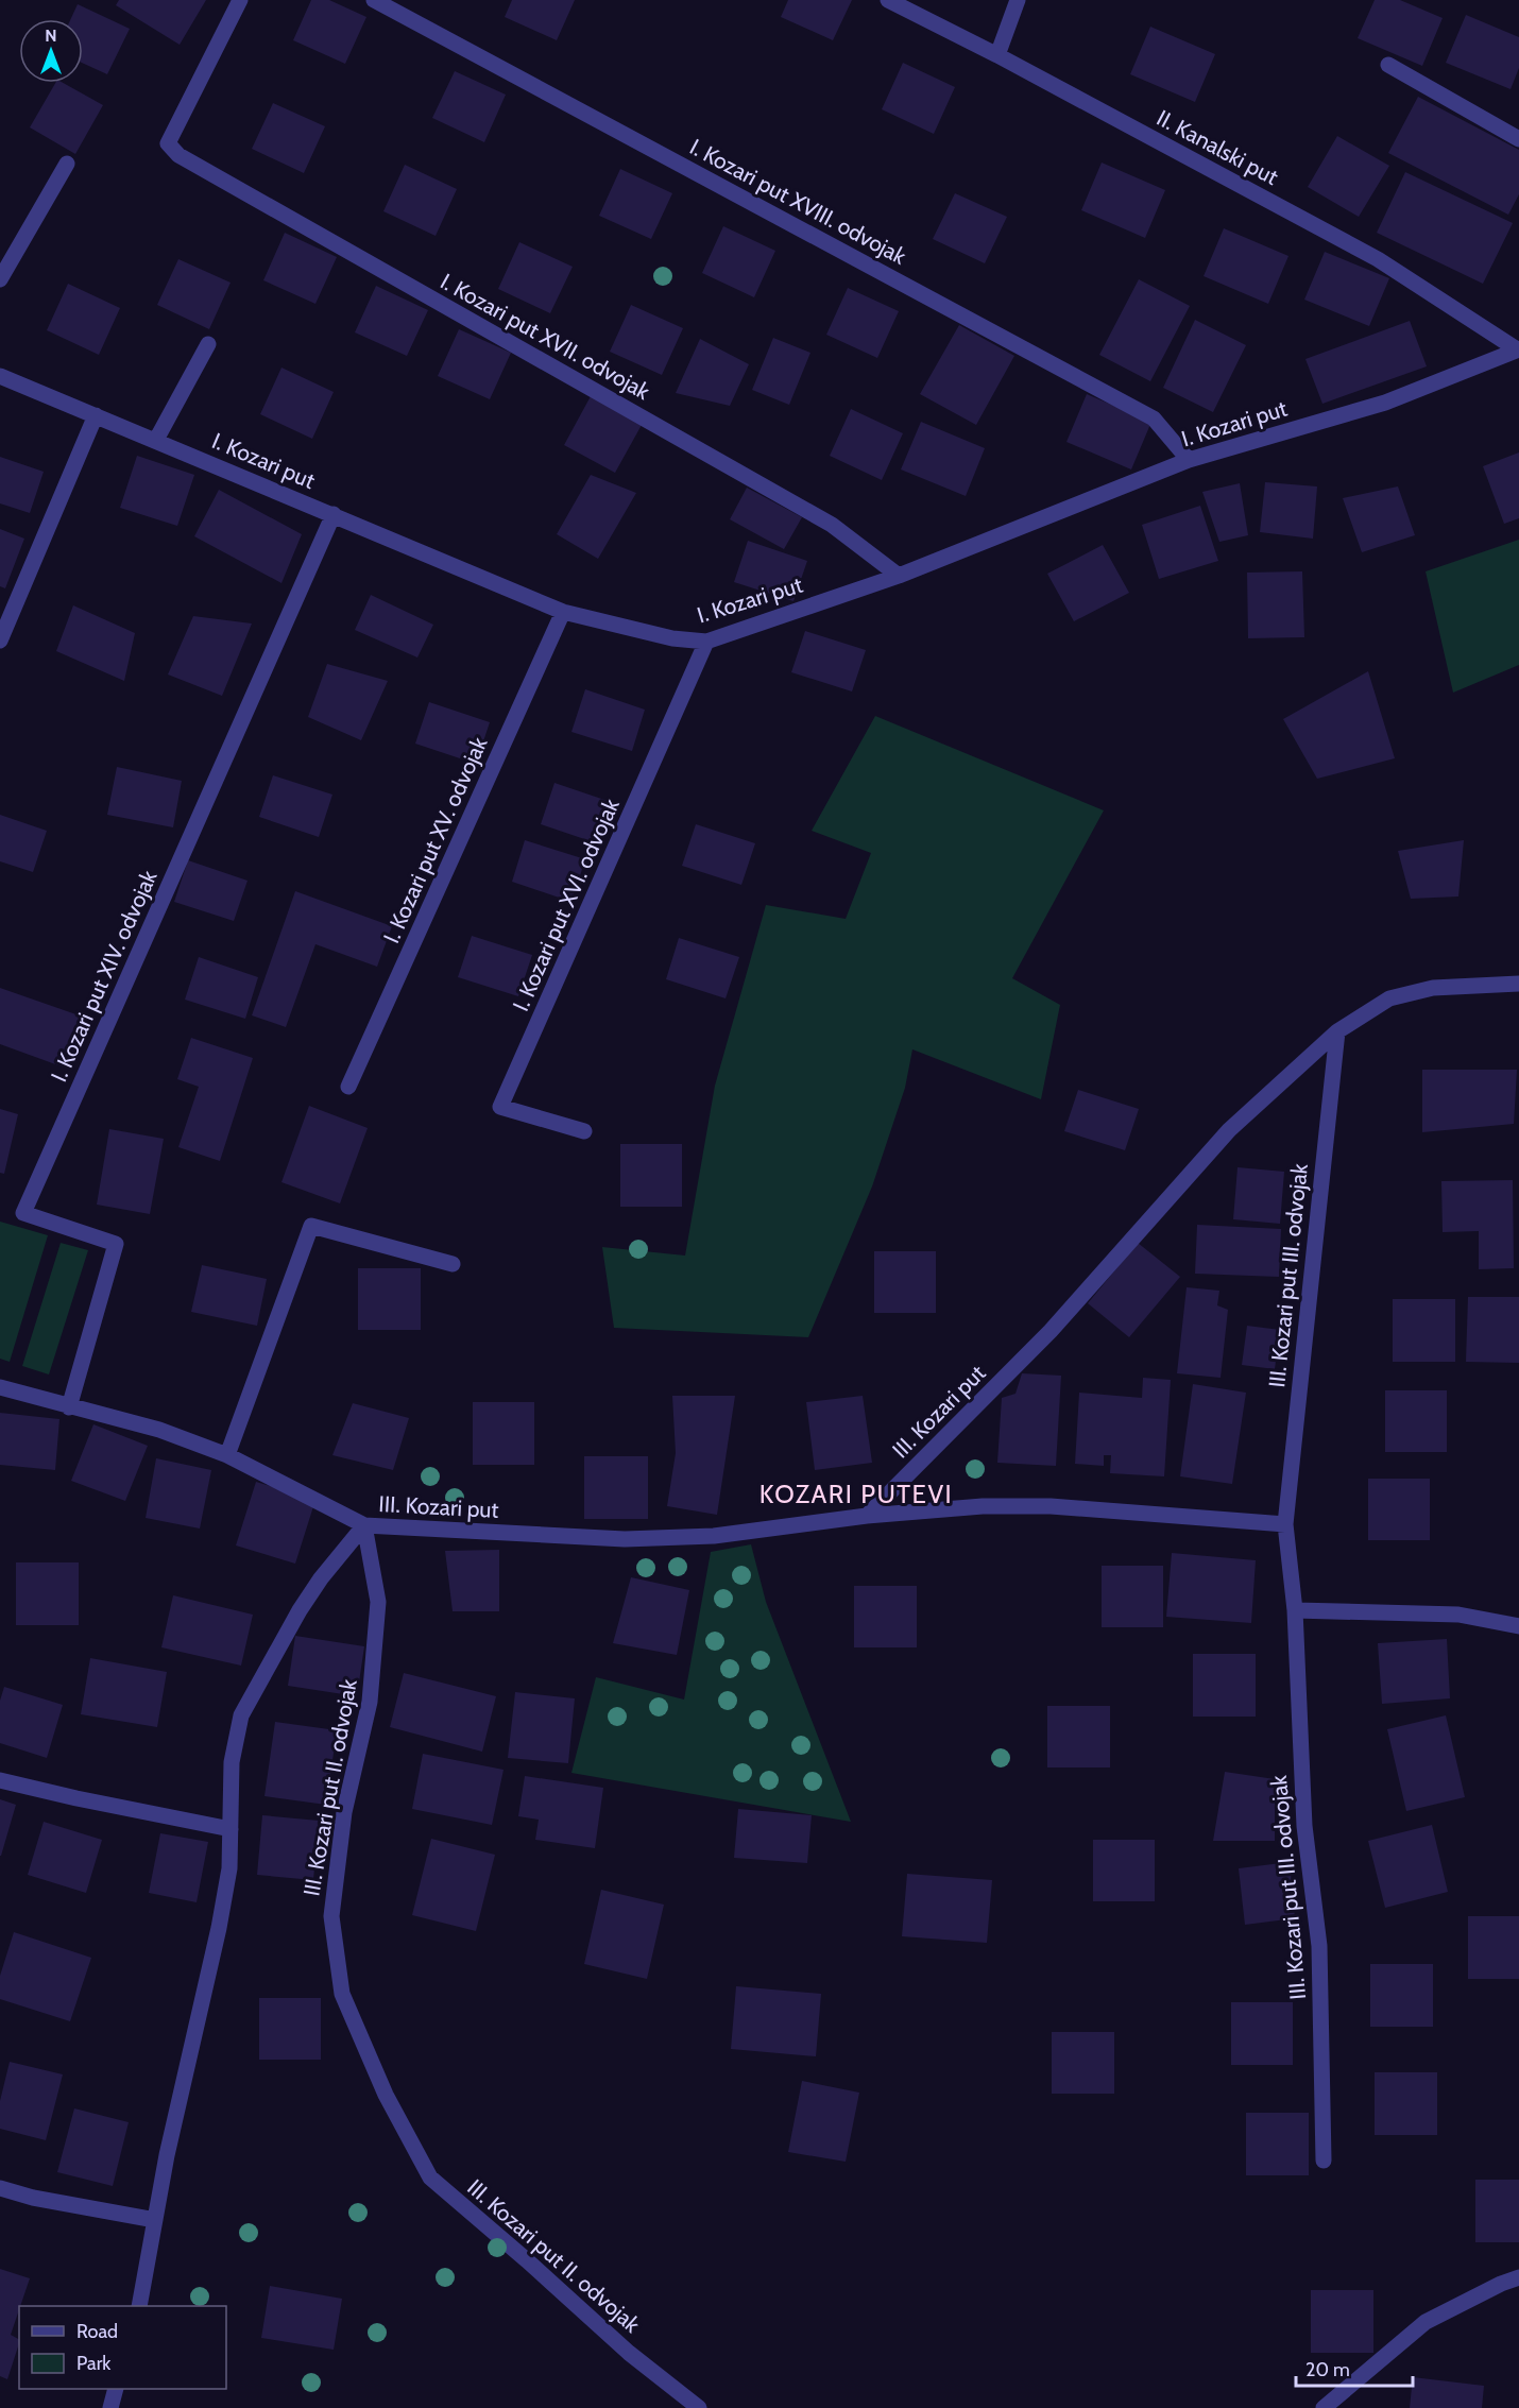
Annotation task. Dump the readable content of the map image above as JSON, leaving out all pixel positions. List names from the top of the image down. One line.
{"streets":{"street":["II. Kanalski put","I. Kozari put XVIII. odvojak","I. Kozari put XVII. odvojak","I. Kozari put","I. Kozari put XV. odvojak","I. Kozari put XVI. odvojak","I. Kozari put XIV. odvojak","III. Kozari put III. odvojak","III. Kozari put","III. Kozari put II. odvojak"]},"crossings":[["II. Kanalski put","I. Kozari put"],["I. Kozari put XVIII. odvojak","I. Kozari put"],["I. Kozari put XVII. odvojak","I. Kozari put"],["I. Kozari put","I. Kozari put XV. odvojak"],["I. Kozari put","I. Kozari put XVI. odvojak"],["I. Kozari put","I. Kozari put XIV. odvojak"],["I. Kozari put XIV. odvojak","III. Kozari put"],["III. Kozari put III. odvojak","III. Kozari put"],["III. Kozari put","III. Kozari put II. odvojak"]],"districts":["KOZARI PUTEVI"],"legend":["Road","Park"],"scale_bar":"20 m","north":"top"}
